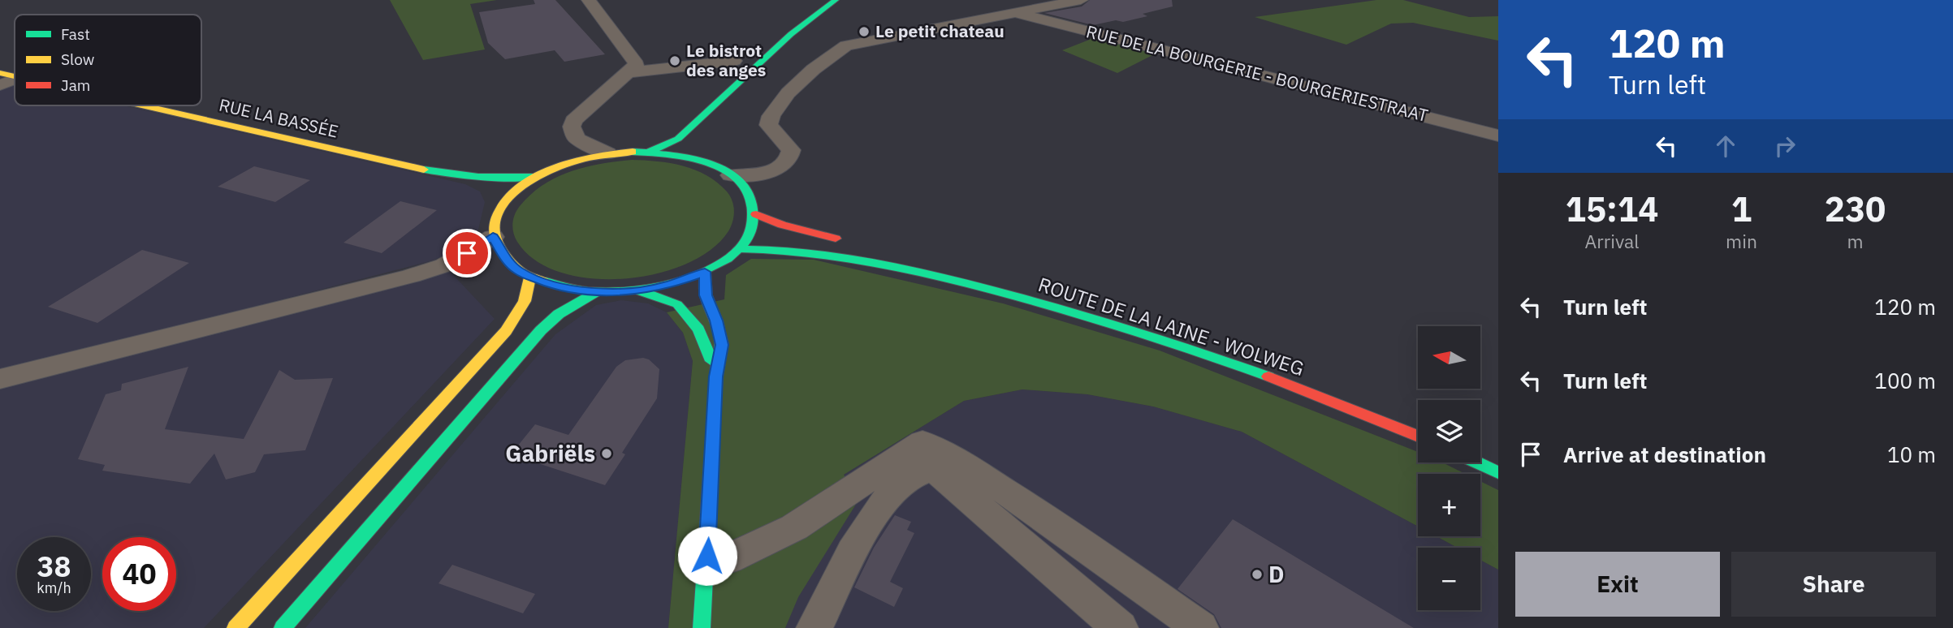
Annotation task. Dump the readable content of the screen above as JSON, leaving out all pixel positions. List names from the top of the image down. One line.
{"streets":{"main road":["RUE LA BASSÉE","ROUTE DE LA LAINE - WOLWEG"],"street":["RUE DE LA BOURGERIE - BOURGERIESTRAAT"]},"places":["Le petit chateau","Le bistrot des anges","Gabriëls","D"],"legend":["Fast","Slow","Jam"],"north":"left","page":{"turn":["120 m","Turn left"],"eta":["15:14","Arrival","1","min","230","m"],"list":[{"name":"Turn left","value":"120 m"},{"name":"Turn left","value":"100 m"},{"name":"Arrive at destination","value":"10 m"}],"map_buttons":["+","−"],"speed":"38 km/h","limit":"40","buttons":["Exit","Share"]}}
